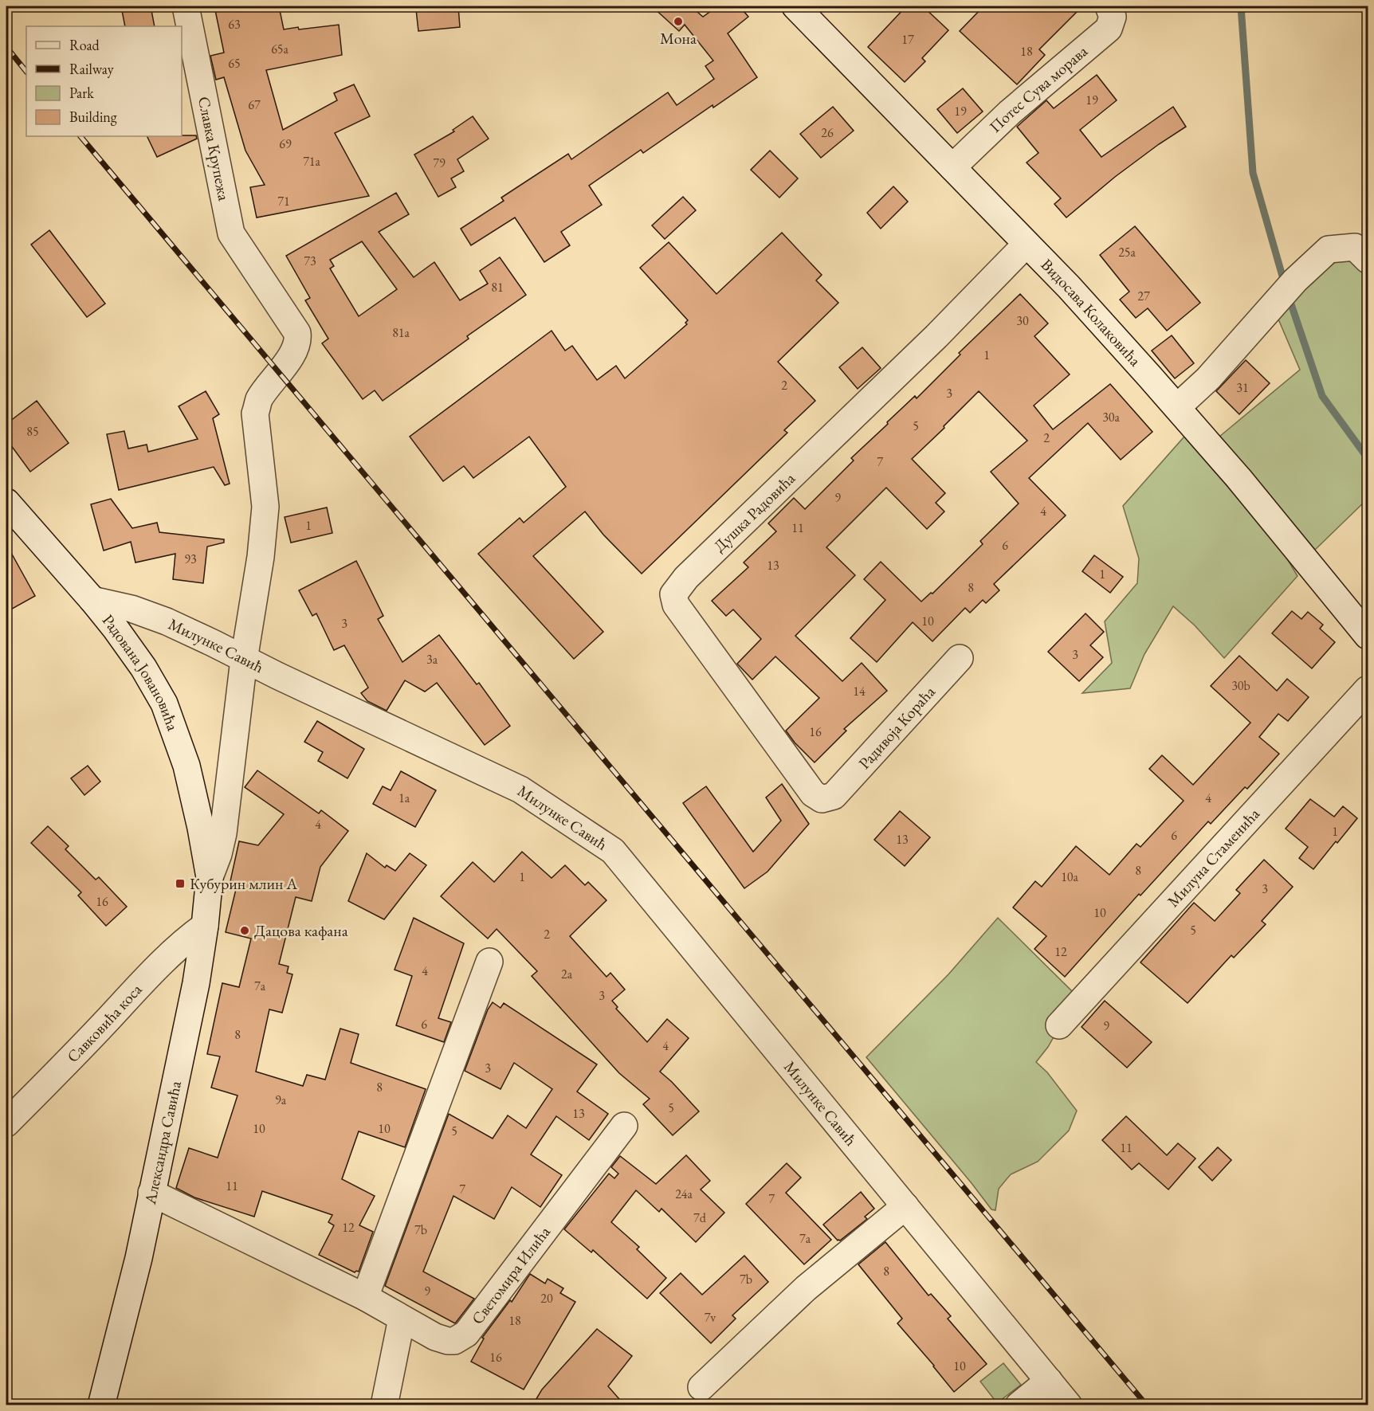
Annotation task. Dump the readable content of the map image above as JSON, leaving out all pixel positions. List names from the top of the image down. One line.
{"streets":{"street":["Потес Сува морава","Славка Крупежа","Видосава Колаковића","Душка Радовића","Милунке Савић","Радована Јовановића","Радивоја Кораћа","Милуна Стаменића","Савковића коса","Александра Савића","Светомира Илића"]},"crossings":[["Потес Сува морава","Видосава Колаковића"],["Славка Крупежа","Милунке Савић"],["Видосава Колаковића","Душка Радовића"],["Душка Радовића","Радивоја Кораћа"],["Милунке Савић","Радована Јовановића"],["Радована Јовановића","Александра Савића"],["Савковића коса","Александра Савића"],["Александра Савића","Светомира Илића"]],"places":{"other":["Мона","Дацова кафана"],"transit":["Кубурин млин А"]},"house_numbers":["63","17","65a","18","65","19","67","19","26","69","71a","79","71","25a","73","81","27","30","81a","1","2","31","3","30a","5","85","2","7","9","4","1","11","6","93","13","1","8","10","3","3","3a","30b","14","16","1a","4","4","1","6","13","8","1","10a","3","16","10","5","2","12","4","2a","7a","3","6","9","8","4","3","8","9a","5","13","10","10","5","11","11","7","24a","7","7d","12","7b","7a","8","7b","9","20","7v","18","16","10"],"legend":["Road","Railway","Park","Building"]}
